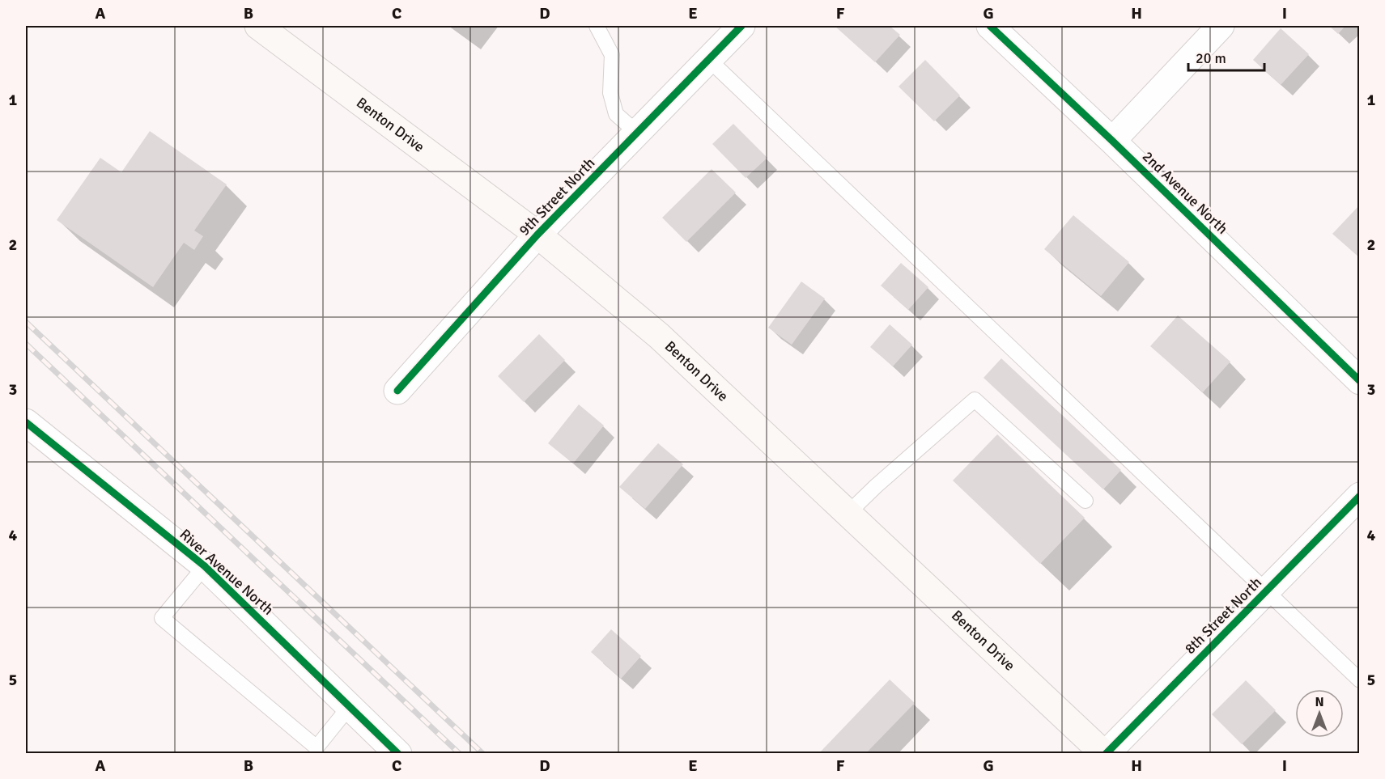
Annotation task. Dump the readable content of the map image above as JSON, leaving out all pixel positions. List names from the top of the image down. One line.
{"streets":{"main road":["Benton Drive"],"street":["2nd Avenue North","9th Street North","River Avenue North","8th Street North"]},"crossings":[["Benton Drive","9th Street North"],["Benton Drive","8th Street North"]],"scale_bar":"20 m","north":"top","grid":{"columns":["A","B","C","D","E","F","G","H","I"],"rows":["1","2","3","4","5"]}}
